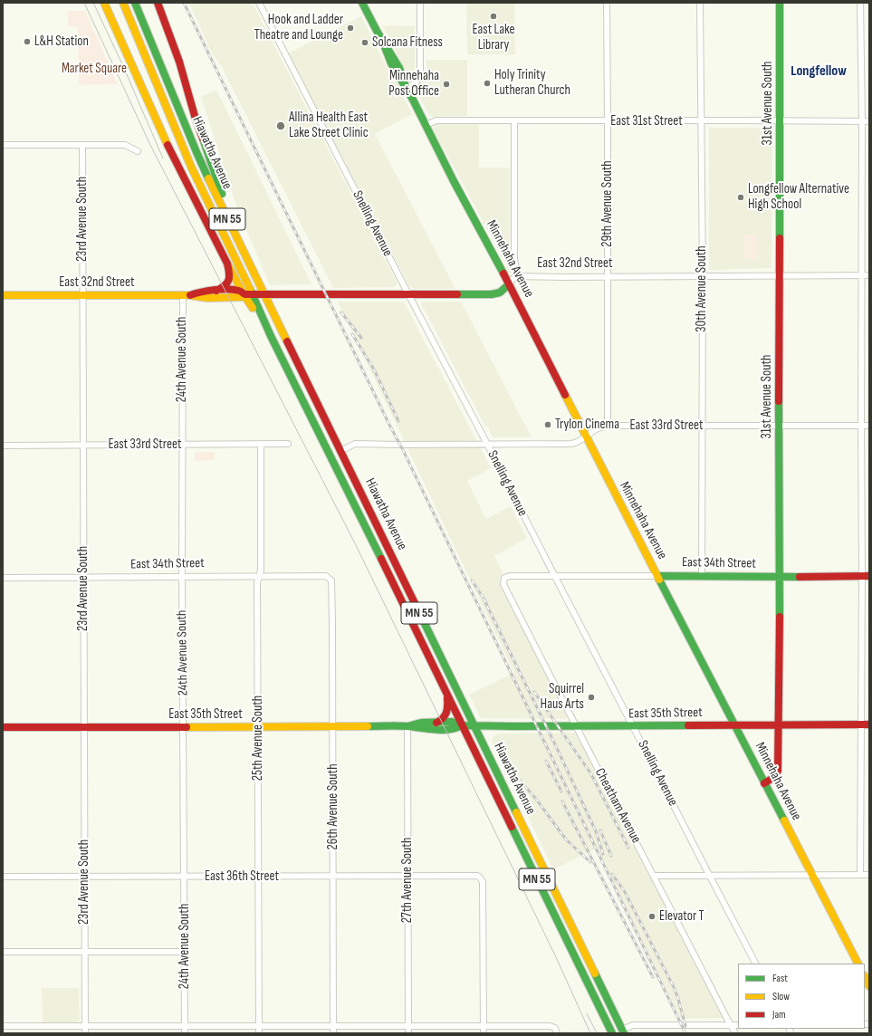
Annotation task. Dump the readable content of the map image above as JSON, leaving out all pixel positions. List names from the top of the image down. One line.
{"streets":{"main road":["31st Avenue South","Hiawatha Avenue","MN 55","Minnehaha Avenue","East 32nd Street","East 34th Street","East 35th Street"],"street":["East 31st Street","29th Avenue South","23rd Avenue South","Snelling Avenue","30th Avenue South","24th Avenue South","East 33rd Street","25th Avenue South","Cheatham Avenue","26th Avenue South","East 36th Street","27th Avenue South"]},"crossings":[["31st Avenue South","East 31st Street"],["31st Avenue South","Minnehaha Avenue"],["31st Avenue South","East 32nd Street"],["31st Avenue South","East 33rd Street"],["31st Avenue South","East 34th Street"],["31st Avenue South","East 35th Street"],["East 31st Street","29th Avenue South"],["East 31st Street","Minnehaha Avenue"],["East 31st Street","30th Avenue South"],["Hiawatha Avenue","East 32nd Street"],["Hiawatha Avenue","East 33rd Street"],["Hiawatha Avenue","East 35th Street"],["29th Avenue South","East 32nd Street"],["29th Avenue South","East 33rd Street"],["23rd Avenue South","East 32nd Street"],["23rd Avenue South","East 33rd Street"],["23rd Avenue South","East 34th Street"],["23rd Avenue South","East 35th Street"],["23rd Avenue South","East 36th Street"],["Snelling Avenue","East 32nd Street"],["Snelling Avenue","East 33rd Street"],["Snelling Avenue","East 34th Street"],["Snelling Avenue","East 35th Street"],["Minnehaha Avenue","East 32nd Street"],["Minnehaha Avenue","East 33rd Street"],["Minnehaha Avenue","East 34th Street"],["Minnehaha Avenue","East 35th Street"],["East 32nd Street","30th Avenue South"],["East 32nd Street","24th Avenue South"],["30th Avenue South","East 33rd Street"],["30th Avenue South","East 34th Street"],["24th Avenue South","East 33rd Street"],["24th Avenue South","East 34th Street"],["24th Avenue South","East 35th Street"],["24th Avenue South","East 36th Street"],["East 33rd Street","25th Avenue South"],["East 34th Street","25th Avenue South"],["East 34th Street","Cheatham Avenue"],["East 34th Street","26th Avenue South"],["East 35th Street","25th Avenue South"],["East 35th Street","Cheatham Avenue"],["East 35th Street","26th Avenue South"],["East 35th Street","27th Avenue South"],["25th Avenue South","East 36th Street"],["26th Avenue South","East 36th Street"],["East 36th Street","27th Avenue South"]],"districts":["Longfellow"],"parks":["Market Square"],"places":["East Lake Library","Hook and Ladder Theatre and Lounge","L&H Station","Solcana Fitness","Holy Trinity Lutheran Church","Minnehaha Post Office","Allina Health East Lake Street Clinic","Longfellow Alternative High School","Trylon Cinema","Squirrel Haus Arts","Elevator T"],"legend":["Fast","Slow","Jam"]}
